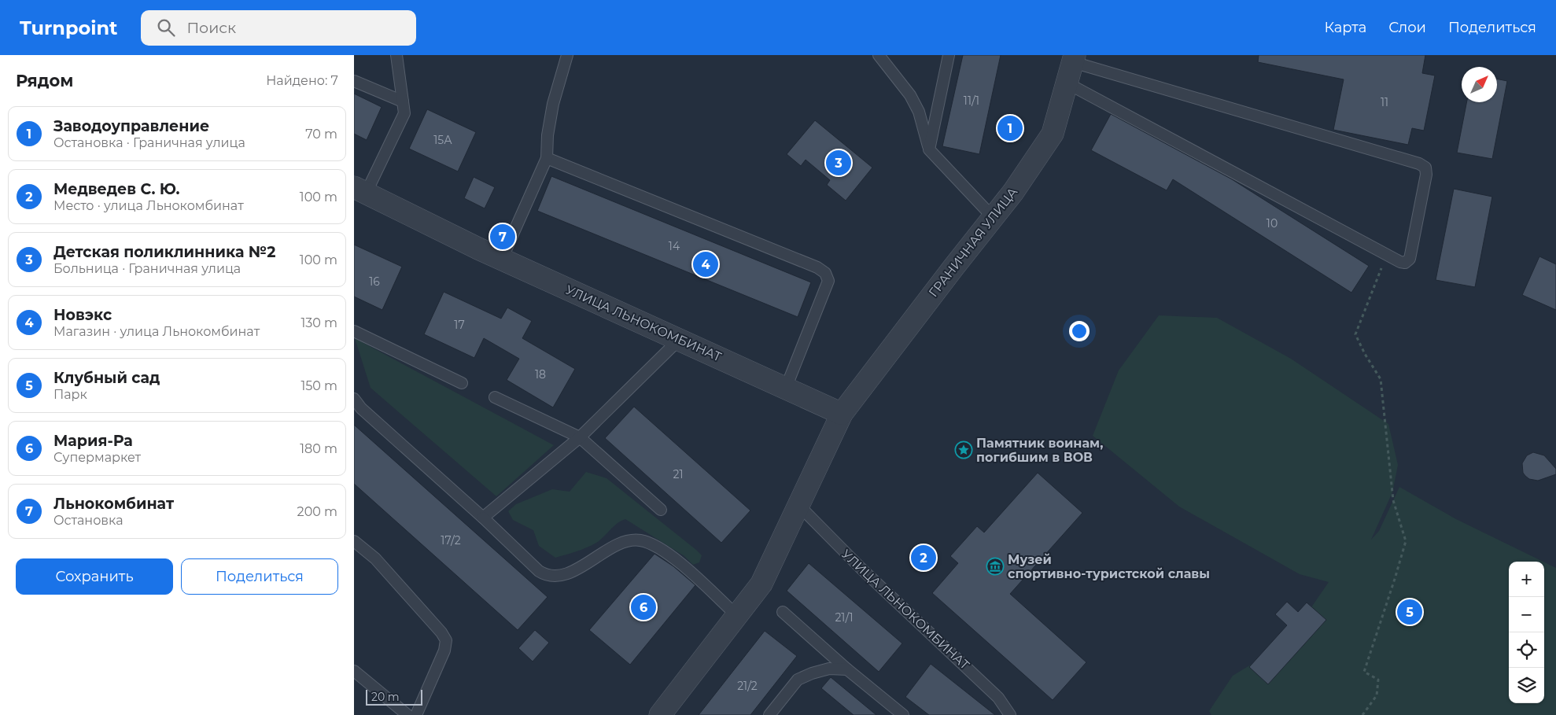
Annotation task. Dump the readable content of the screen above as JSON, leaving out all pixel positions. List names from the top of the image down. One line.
{"streets":{"street":["ГРАНИЧНАЯ УЛИЦА","УЛИЦА ЛЬНОКОМБИНАТ"]},"crossings":[["ГРАНИЧНАЯ УЛИЦА","УЛИЦА ЛЬНОКОМБИНАТ"]],"places":{"place":["Памятник воинам, погибшим в ВОВ"],"museum":["Музей спортивно-туристской славы"]},"house_numbers":["11/1","11","15А","10","14","16","17","18","21","17/2","21/1","21/2"],"scale_bar":"20 m","north":"top right","page":{"header":"Turnpoint","search":"Поиск","nav":["Карта","Слои","Поделиться"],"heading":["Рядом","Найдено: 7"],"list":[{"mark":"1","name":"Заводоуправление","note":"Остановка · Граничная улица","value":"70 m"},{"mark":"2","name":"Медведев С. Ю.","note":"Место · улица Льнокомбинат","value":"100 m"},{"mark":"3","name":"Детская поликлинника №2","note":"Больница · Граничная улица","value":"100 m"},{"mark":"4","name":"Новэкс","note":"Магазин · улица Льнокомбинат","value":"130 m"},{"mark":"5","name":"Клубный сад","note":"Парк","value":"150 m"},{"mark":"6","name":"Мария-Ра","note":"Супермаркет","value":"180 m"},{"mark":"7","name":"Льнокомбинат","note":"Остановка","value":"200 m"}],"pins":["1","3","7","4","2","6","5"],"buttons":["Сохранить","Поделиться"],"map_buttons":["+","−"],"scale":"20 m"}}
